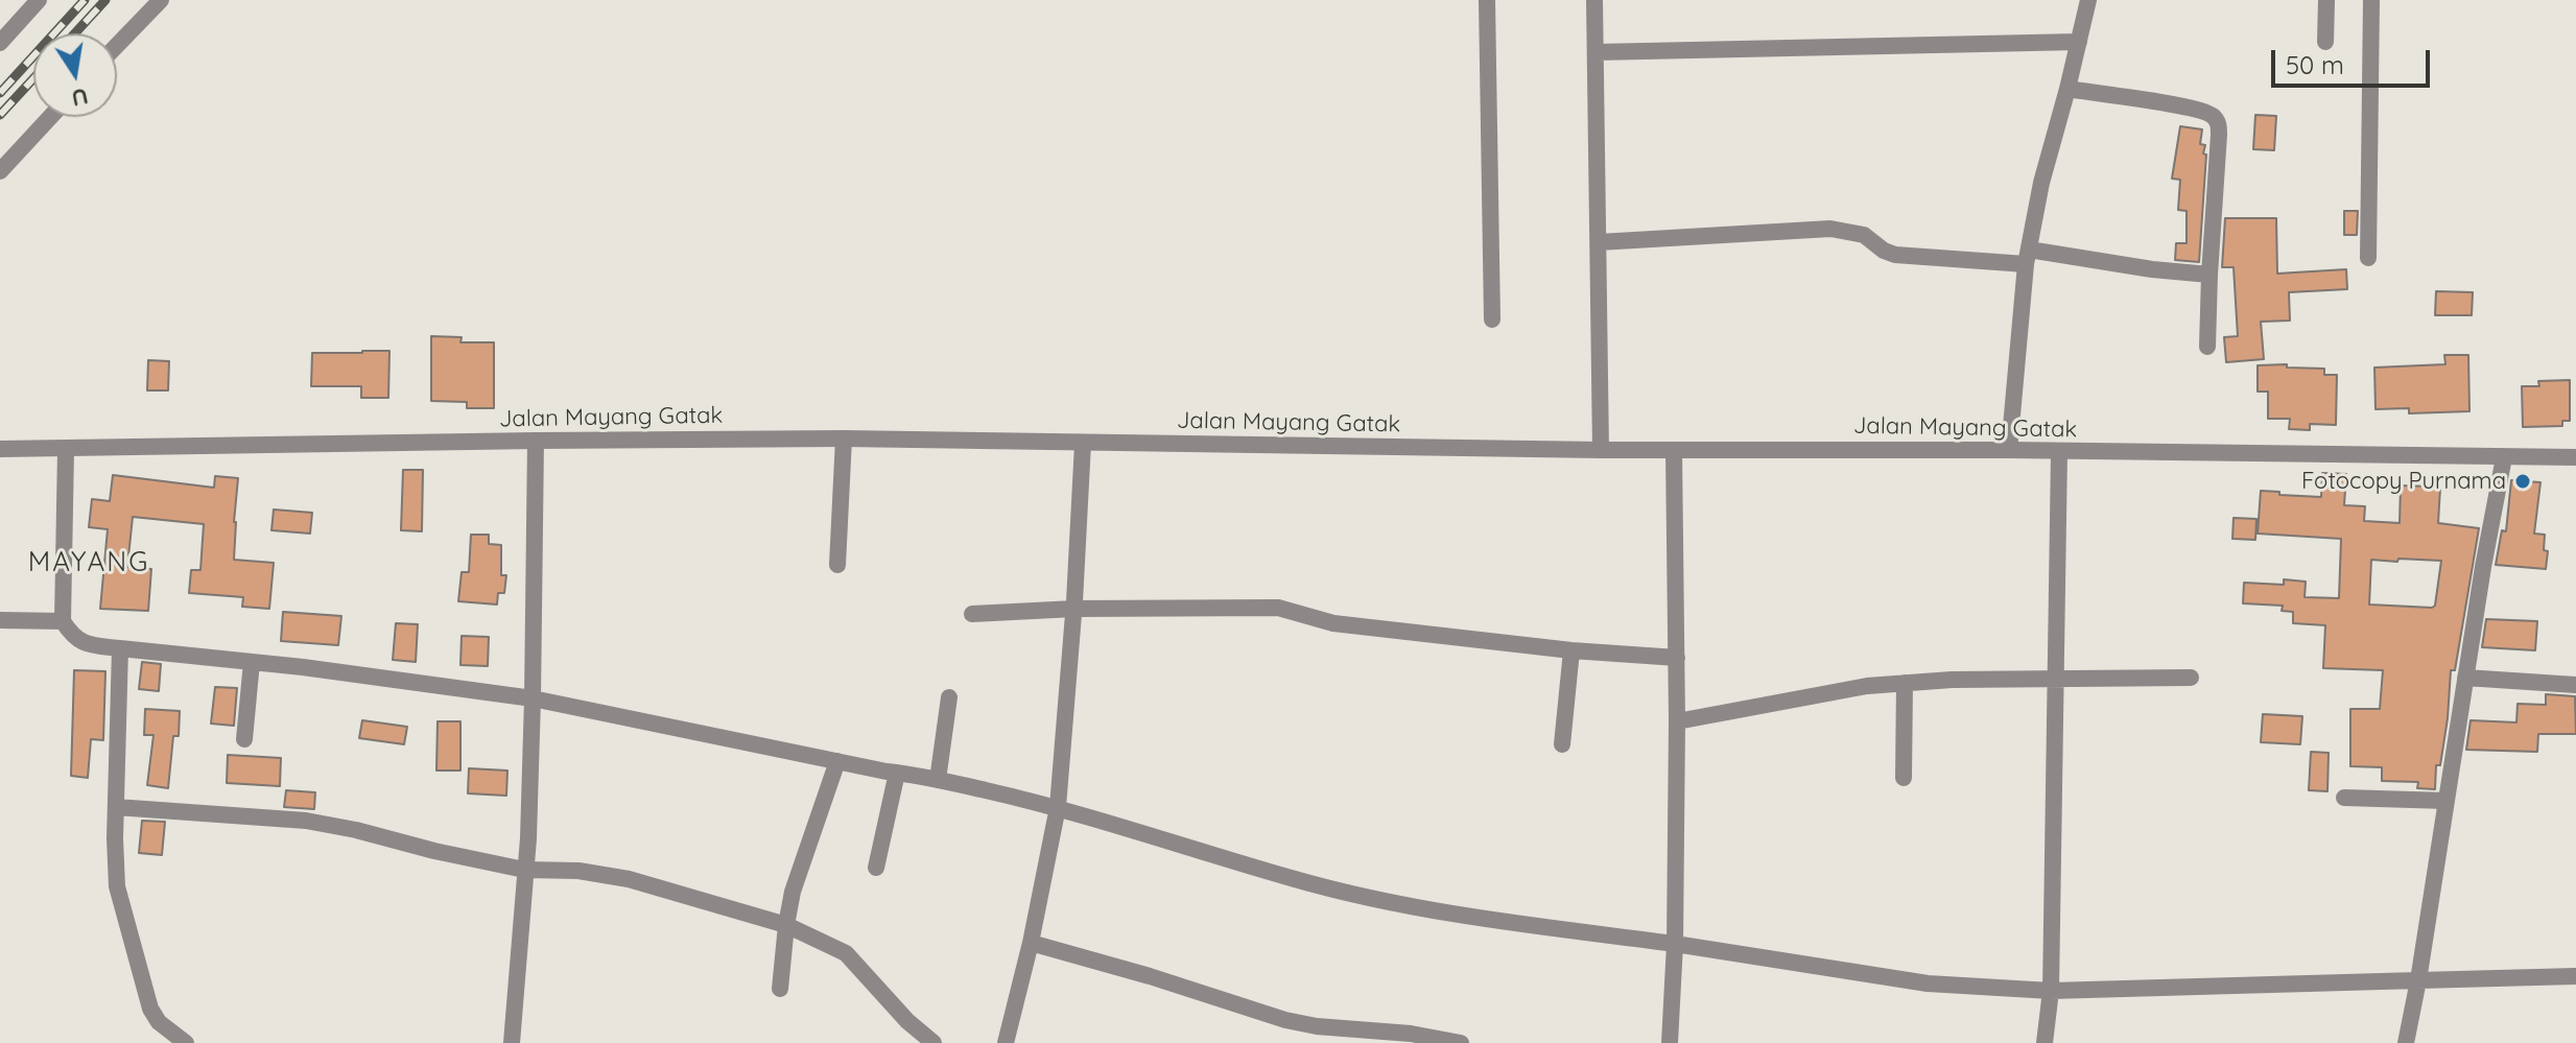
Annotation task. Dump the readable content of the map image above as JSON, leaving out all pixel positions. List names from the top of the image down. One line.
{"streets":{"street":["Jalan Mayang Gatak"]},"districts":["MAYANG"],"places":["Fotocopy Purnama"],"scale_bar":"50 m","north":"bottom"}
